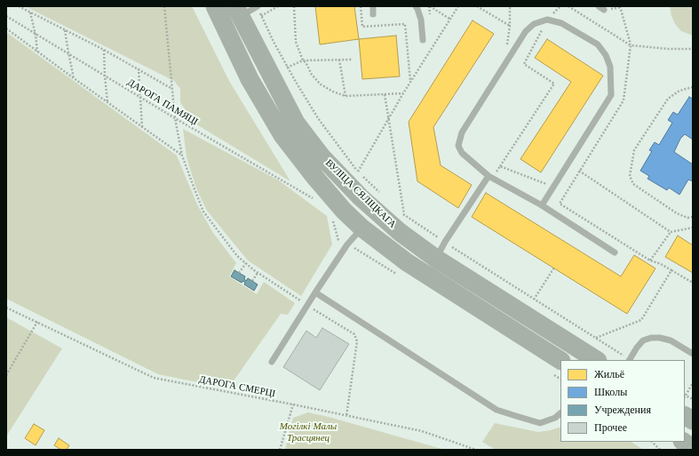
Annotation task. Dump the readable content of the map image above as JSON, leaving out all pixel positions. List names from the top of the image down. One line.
{"streets":{"main road":["ВУЛІЦА СЯЛІЦКАГА"],"path":["ДАРОГА ПАМЯЦІ","ДАРОГА СМЕРЦІ"]},"parks":["Могілкі Малы Трасцянец"],"legend":["Жильё","Школы","Учреждения","Прочее"]}
